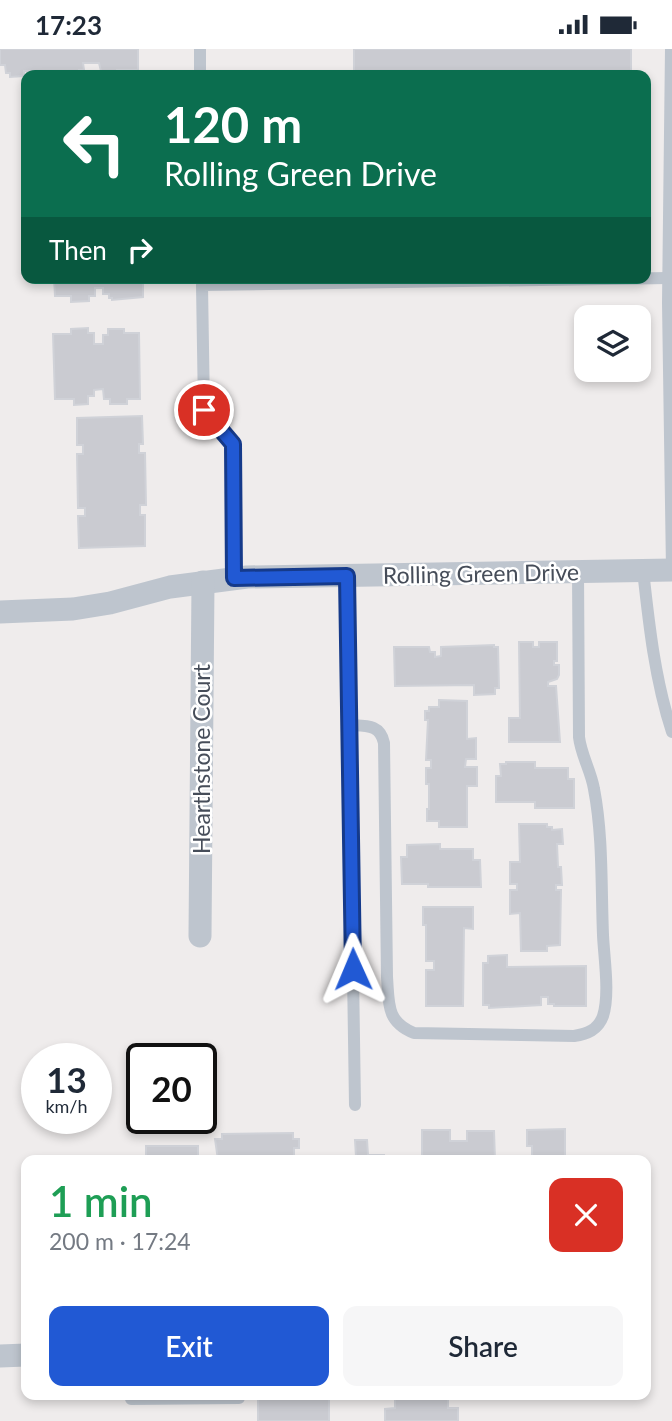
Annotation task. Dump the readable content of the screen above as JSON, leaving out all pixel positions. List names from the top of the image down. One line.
{"streets":{"street":["Rolling Green Drive","Hearthstone Court"]},"crossings":[["Rolling Green Drive","Hearthstone Court"]],"page":{"status":"17:23","turn":["120 m","Rolling Green Drive"],"then":"Then","speed":"13 km/h","limit":"20","heading":["1 min","200 m · 17:24"],"buttons":["Exit","Share"]}}
